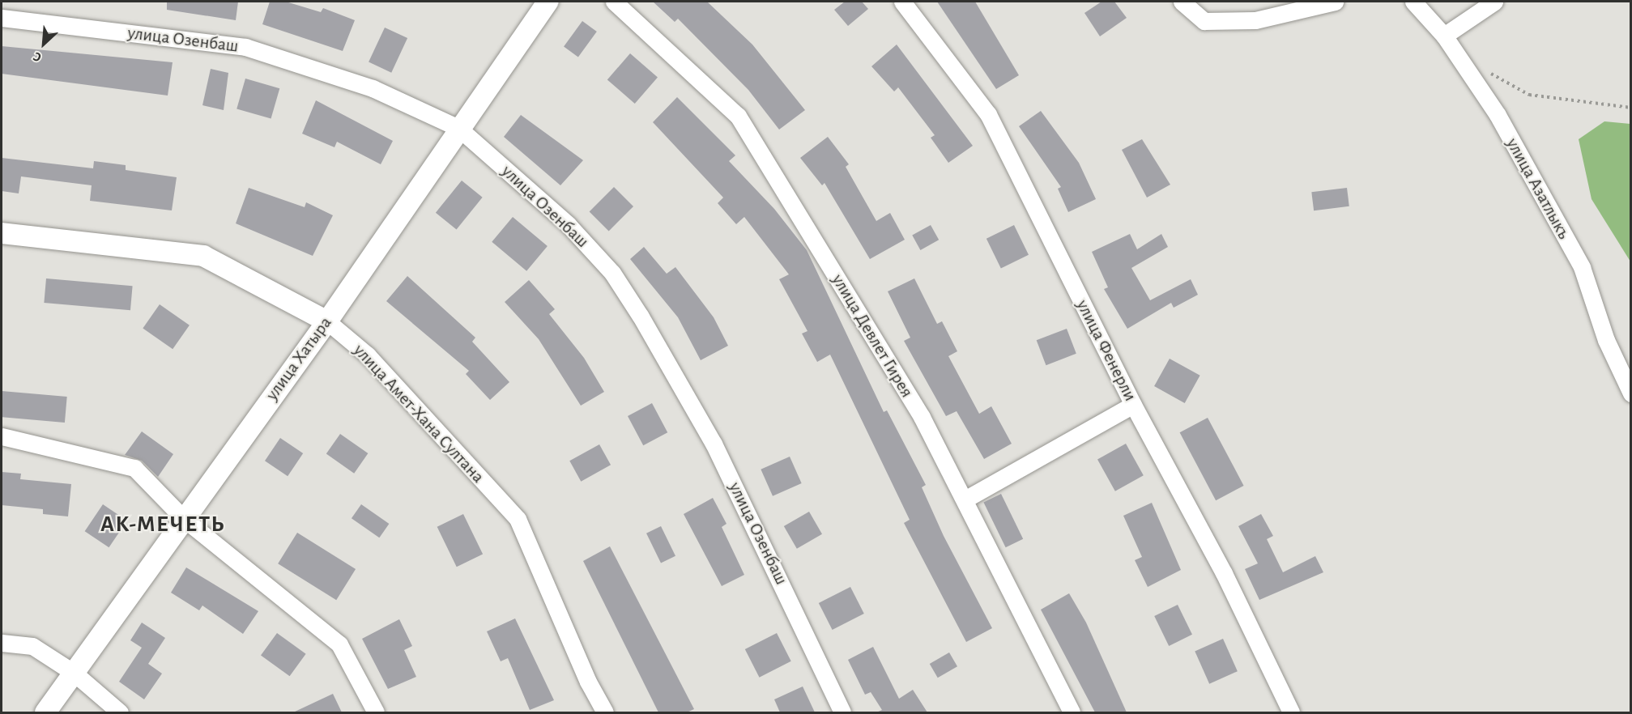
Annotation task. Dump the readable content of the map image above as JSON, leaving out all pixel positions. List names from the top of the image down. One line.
{"streets":{"street":["улица Озенбаш","улица Азатлыкъ","улица Девлет Гирея","улица Фенерли","улица Хатыра","улица Амет-Хана Султана"]},"crossings":[["улица Озенбаш","улица Хатыра"],["улица Хатыра","улица Амет-Хана Султана"]],"districts":["АК-МЕЧЕТЬ"],"north":"bottom left"}
